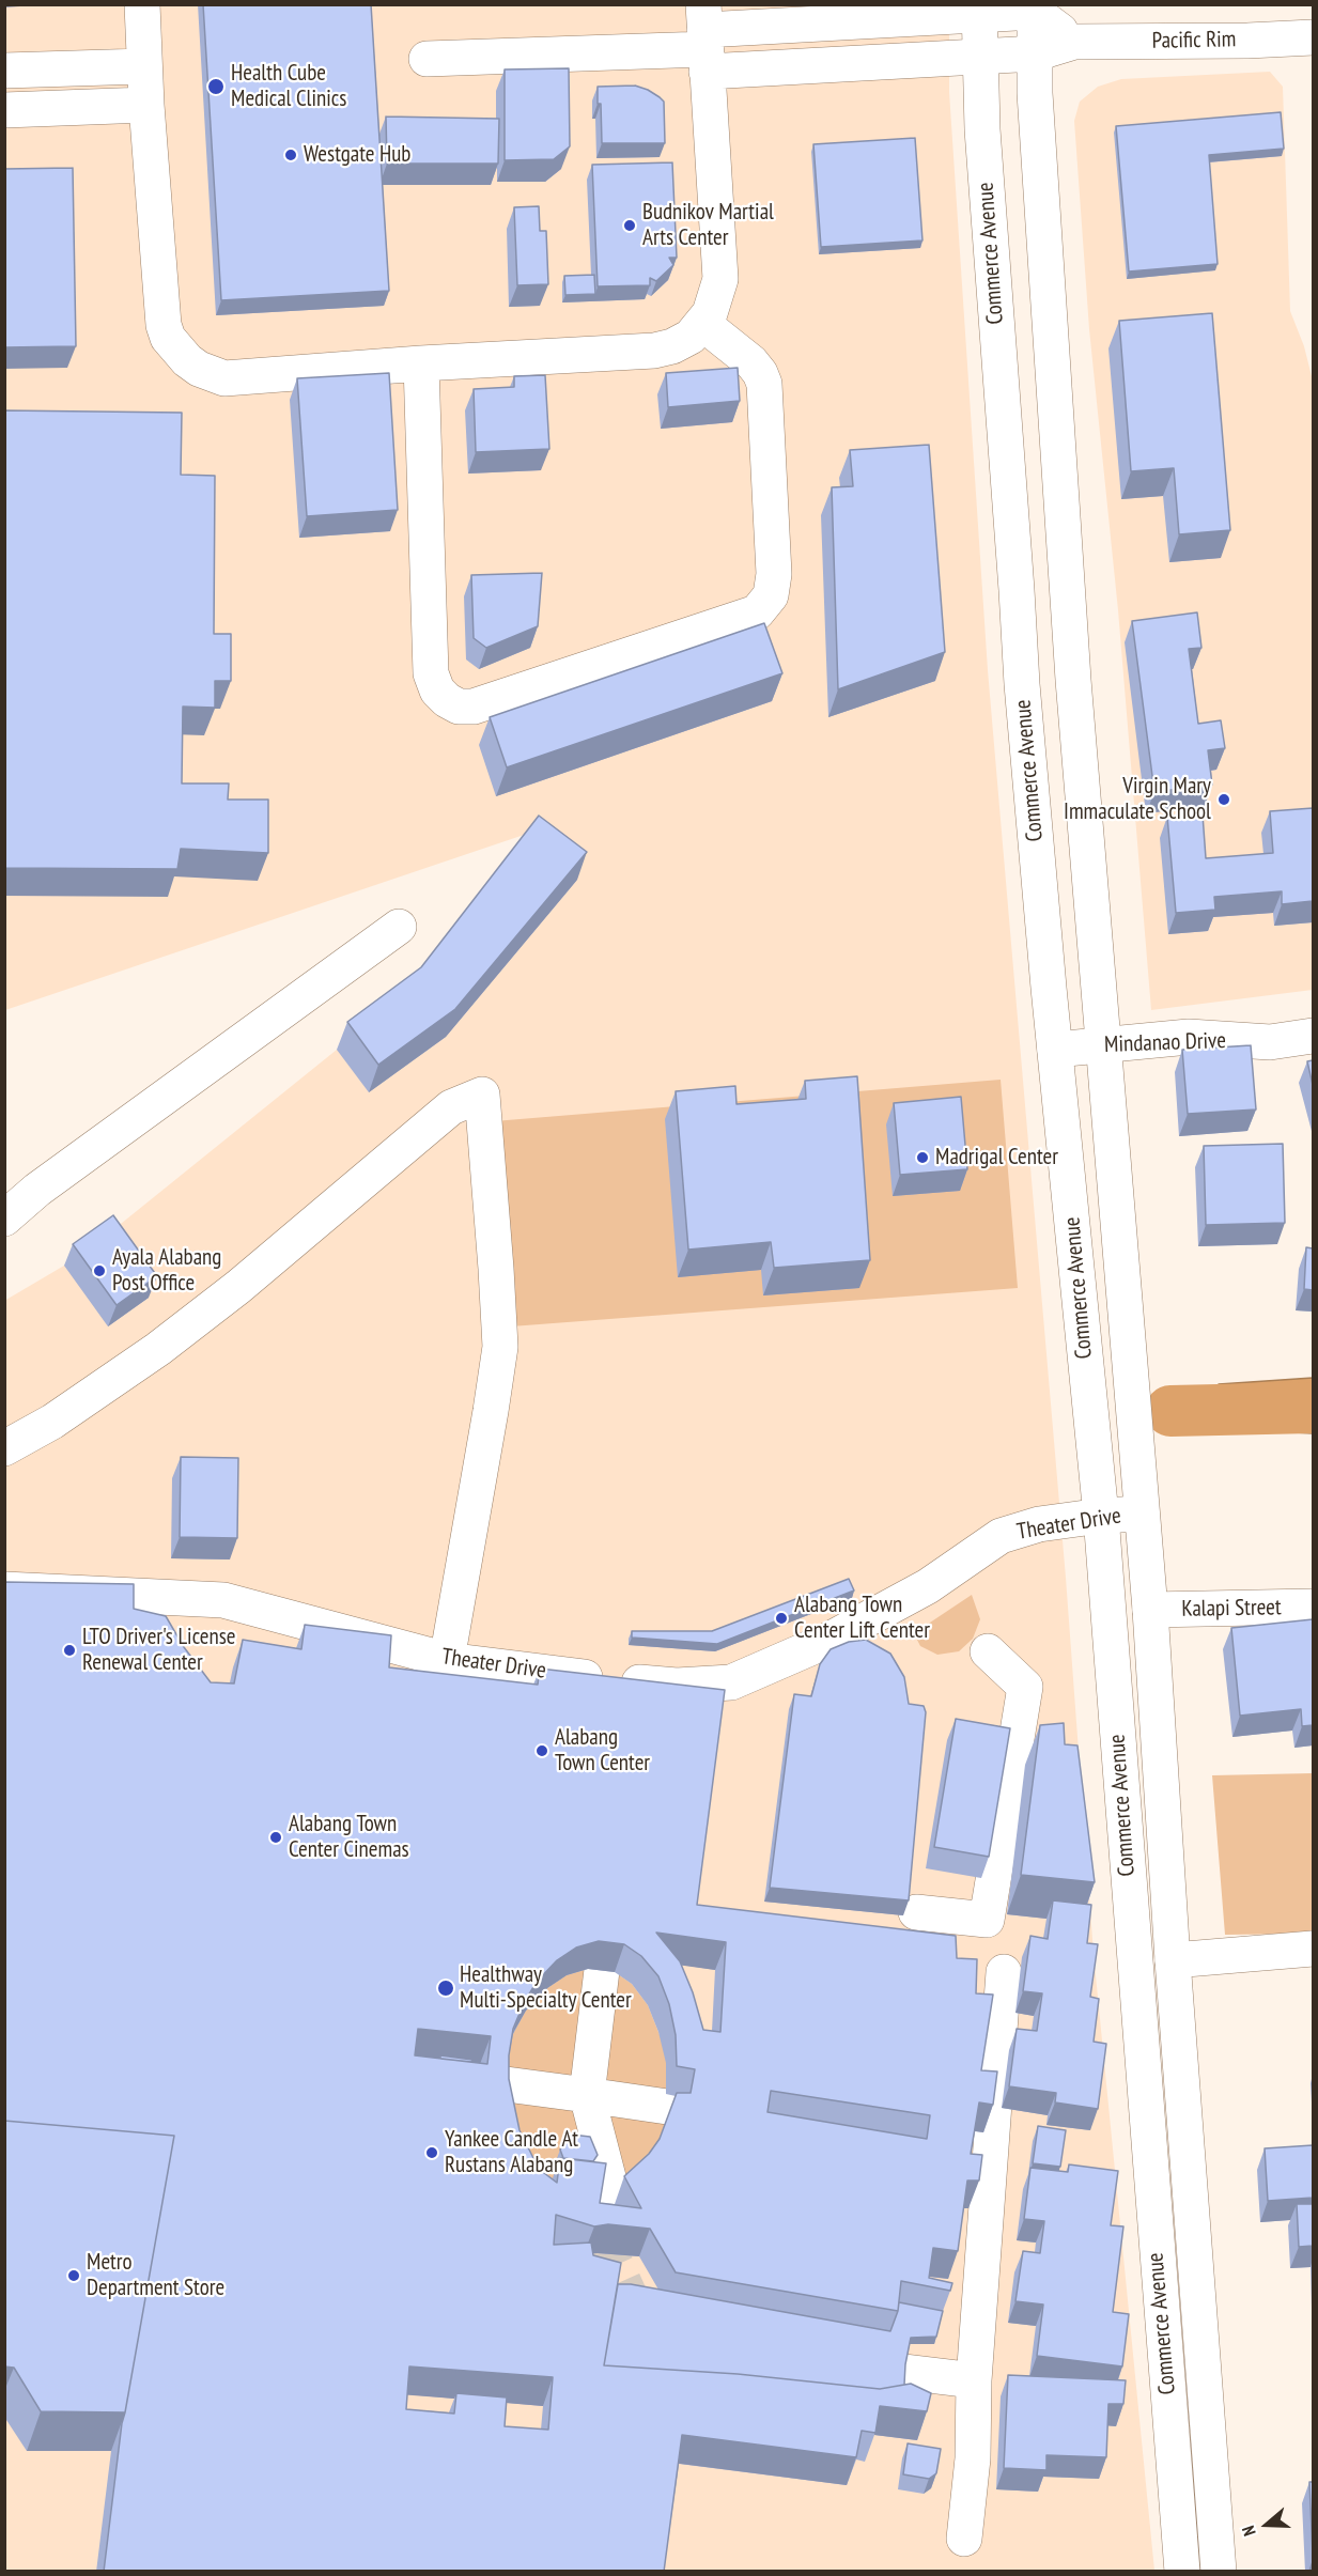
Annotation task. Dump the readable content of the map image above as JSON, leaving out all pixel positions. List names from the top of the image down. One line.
{"streets":{"street":["Pacific Rim","Commerce Avenue","Mindanao Drive","Theater Drive","Kalapi Street"]},"crossings":[["Pacific Rim","Commerce Avenue"],["Commerce Avenue","Mindanao Drive"],["Commerce Avenue","Theater Drive"],["Commerce Avenue","Kalapi Street"]],"places":["Health Cube Medical Clinics","Westgate Hub","Budnikov Martial Arts Center","Virgin Mary Immaculate School","Madrigal Center","Ayala Alabang Post Office","Alabang Town Center Lift Center","LTO Driver's License Renewal Center","Alabang Town Center","Alabang Town Center Cinemas","Healthway Multi-Specialty Center","Yankee Candle At Rustans Alabang","Metro Department Store"],"north":"left"}
